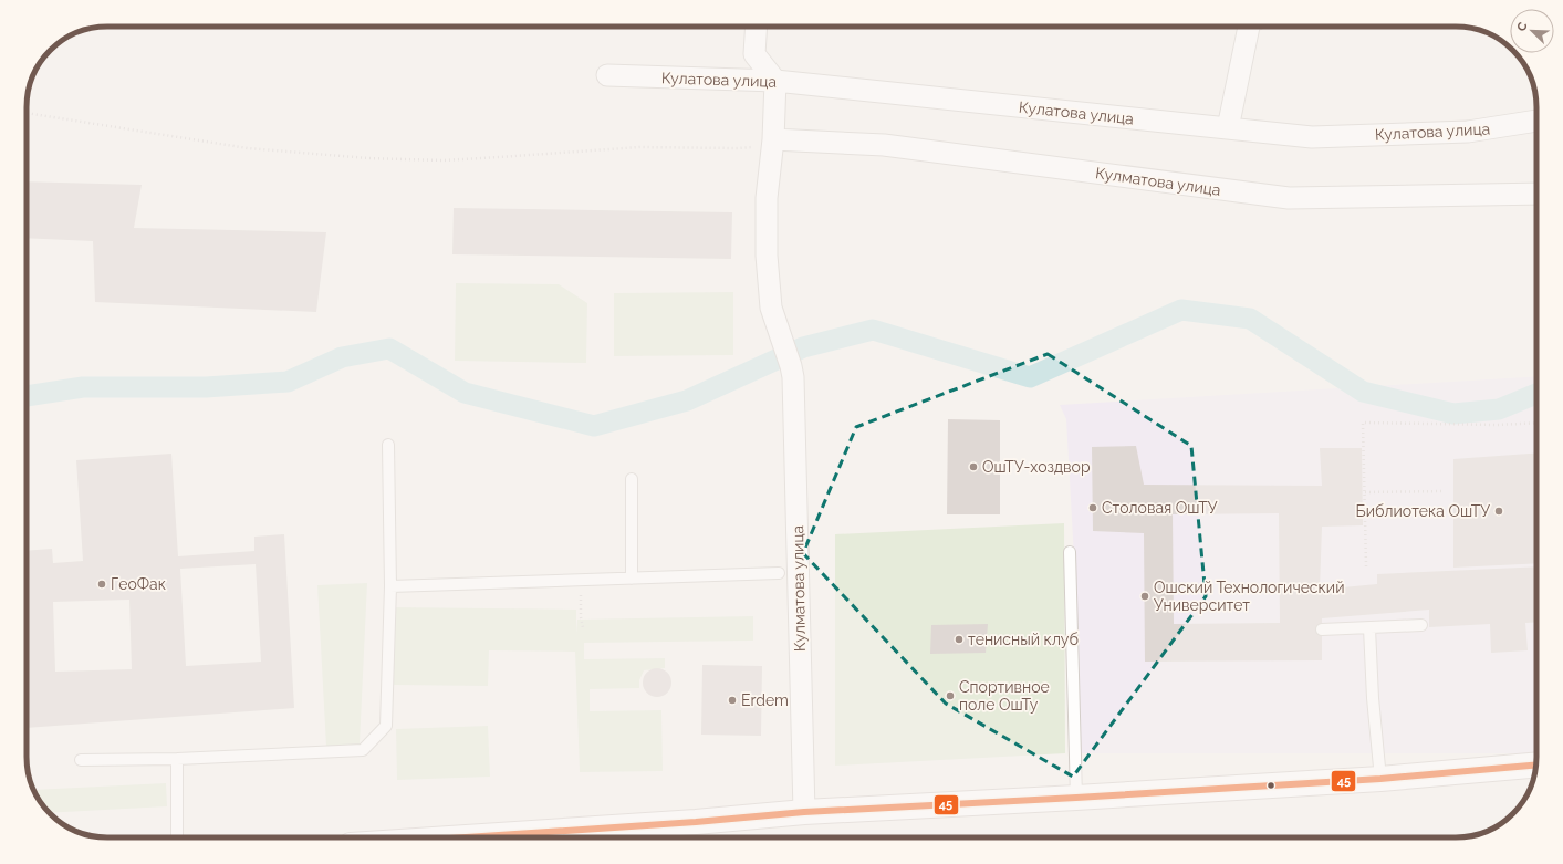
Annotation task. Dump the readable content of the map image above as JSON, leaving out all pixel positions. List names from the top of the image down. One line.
{"streets":{"street":["Кулатова улица","Кулматова улица"]},"crossings":[["Кулатова улица","Кулматова улица"]],"places":["ОшТУ-хоздвор","Столовая ОшТУ","Библиотека ОшТУ","ГеоФак","Ошский Технологический Университет","тенисный клуб","Спортивное поле ОшТу","Erdem"],"lines":["transit line 45"],"north":"top left"}
